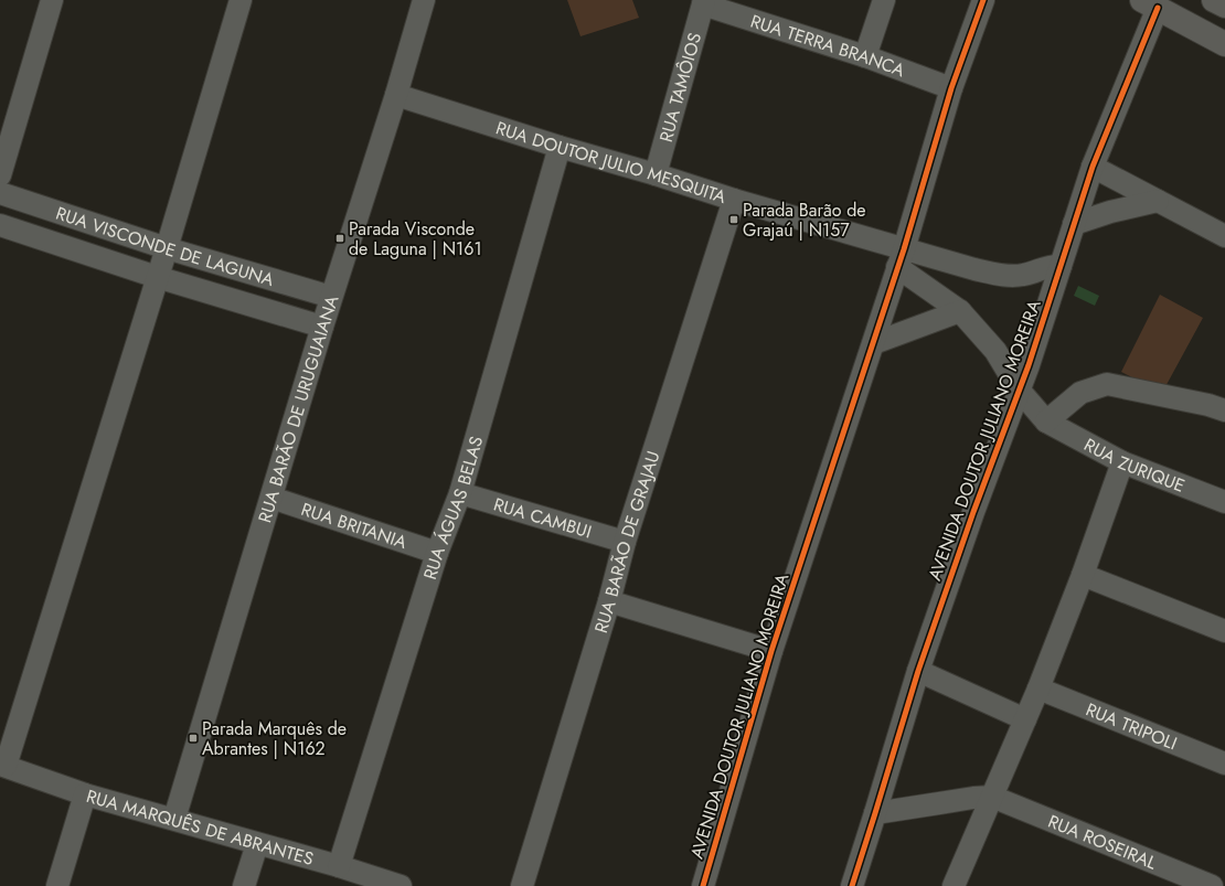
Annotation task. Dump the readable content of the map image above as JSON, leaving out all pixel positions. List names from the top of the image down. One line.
{"streets":{"street":["RUA TERRA BRANCA","RUA TAMÔIOS","RUA DOUTOR JULIO MESQUITA","RUA VISCONDE DE LAGUNA","RUA BARÃO DE URUGUAIANA","AVENIDA DOUTOR JULIANO MOREIRA","RUA ZURIQUE","RUA ÁGUAS BELAS","RUA CAMBUI","RUA BRITANIA","RUA BARÃO DE GRAJAU","RUA TRIPOLI","RUA MARQUÊS DE ABRANTES","RUA ROSEIRAL"]},"crossings":[["RUA TERRA BRANCA","RUA TAMÔIOS"],["RUA TERRA BRANCA","AVENIDA DOUTOR JULIANO MOREIRA"],["RUA TAMÔIOS","RUA DOUTOR JULIO MESQUITA"],["RUA DOUTOR JULIO MESQUITA","RUA BARÃO DE URUGUAIANA"],["RUA DOUTOR JULIO MESQUITA","AVENIDA DOUTOR JULIANO MOREIRA"],["RUA DOUTOR JULIO MESQUITA","RUA ZURIQUE"],["RUA DOUTOR JULIO MESQUITA","RUA ÁGUAS BELAS"],["RUA DOUTOR JULIO MESQUITA","RUA BARÃO DE GRAJAU"],["RUA VISCONDE DE LAGUNA","RUA BARÃO DE URUGUAIANA"],["RUA BARÃO DE URUGUAIANA","RUA BRITANIA"],["RUA BARÃO DE URUGUAIANA","RUA MARQUÊS DE ABRANTES"],["AVENIDA DOUTOR JULIANO MOREIRA","RUA ZURIQUE"],["RUA ÁGUAS BELAS","RUA CAMBUI"],["RUA ÁGUAS BELAS","RUA BRITANIA"],["RUA ÁGUAS BELAS","RUA MARQUÊS DE ABRANTES"],["RUA CAMBUI","RUA BARÃO DE GRAJAU"]],"places":{"transit":["Parada Barão de Grajaú | N157","Parada Visconde de Laguna | N161","Parada Marquês de Abrantes | N162"]}}
